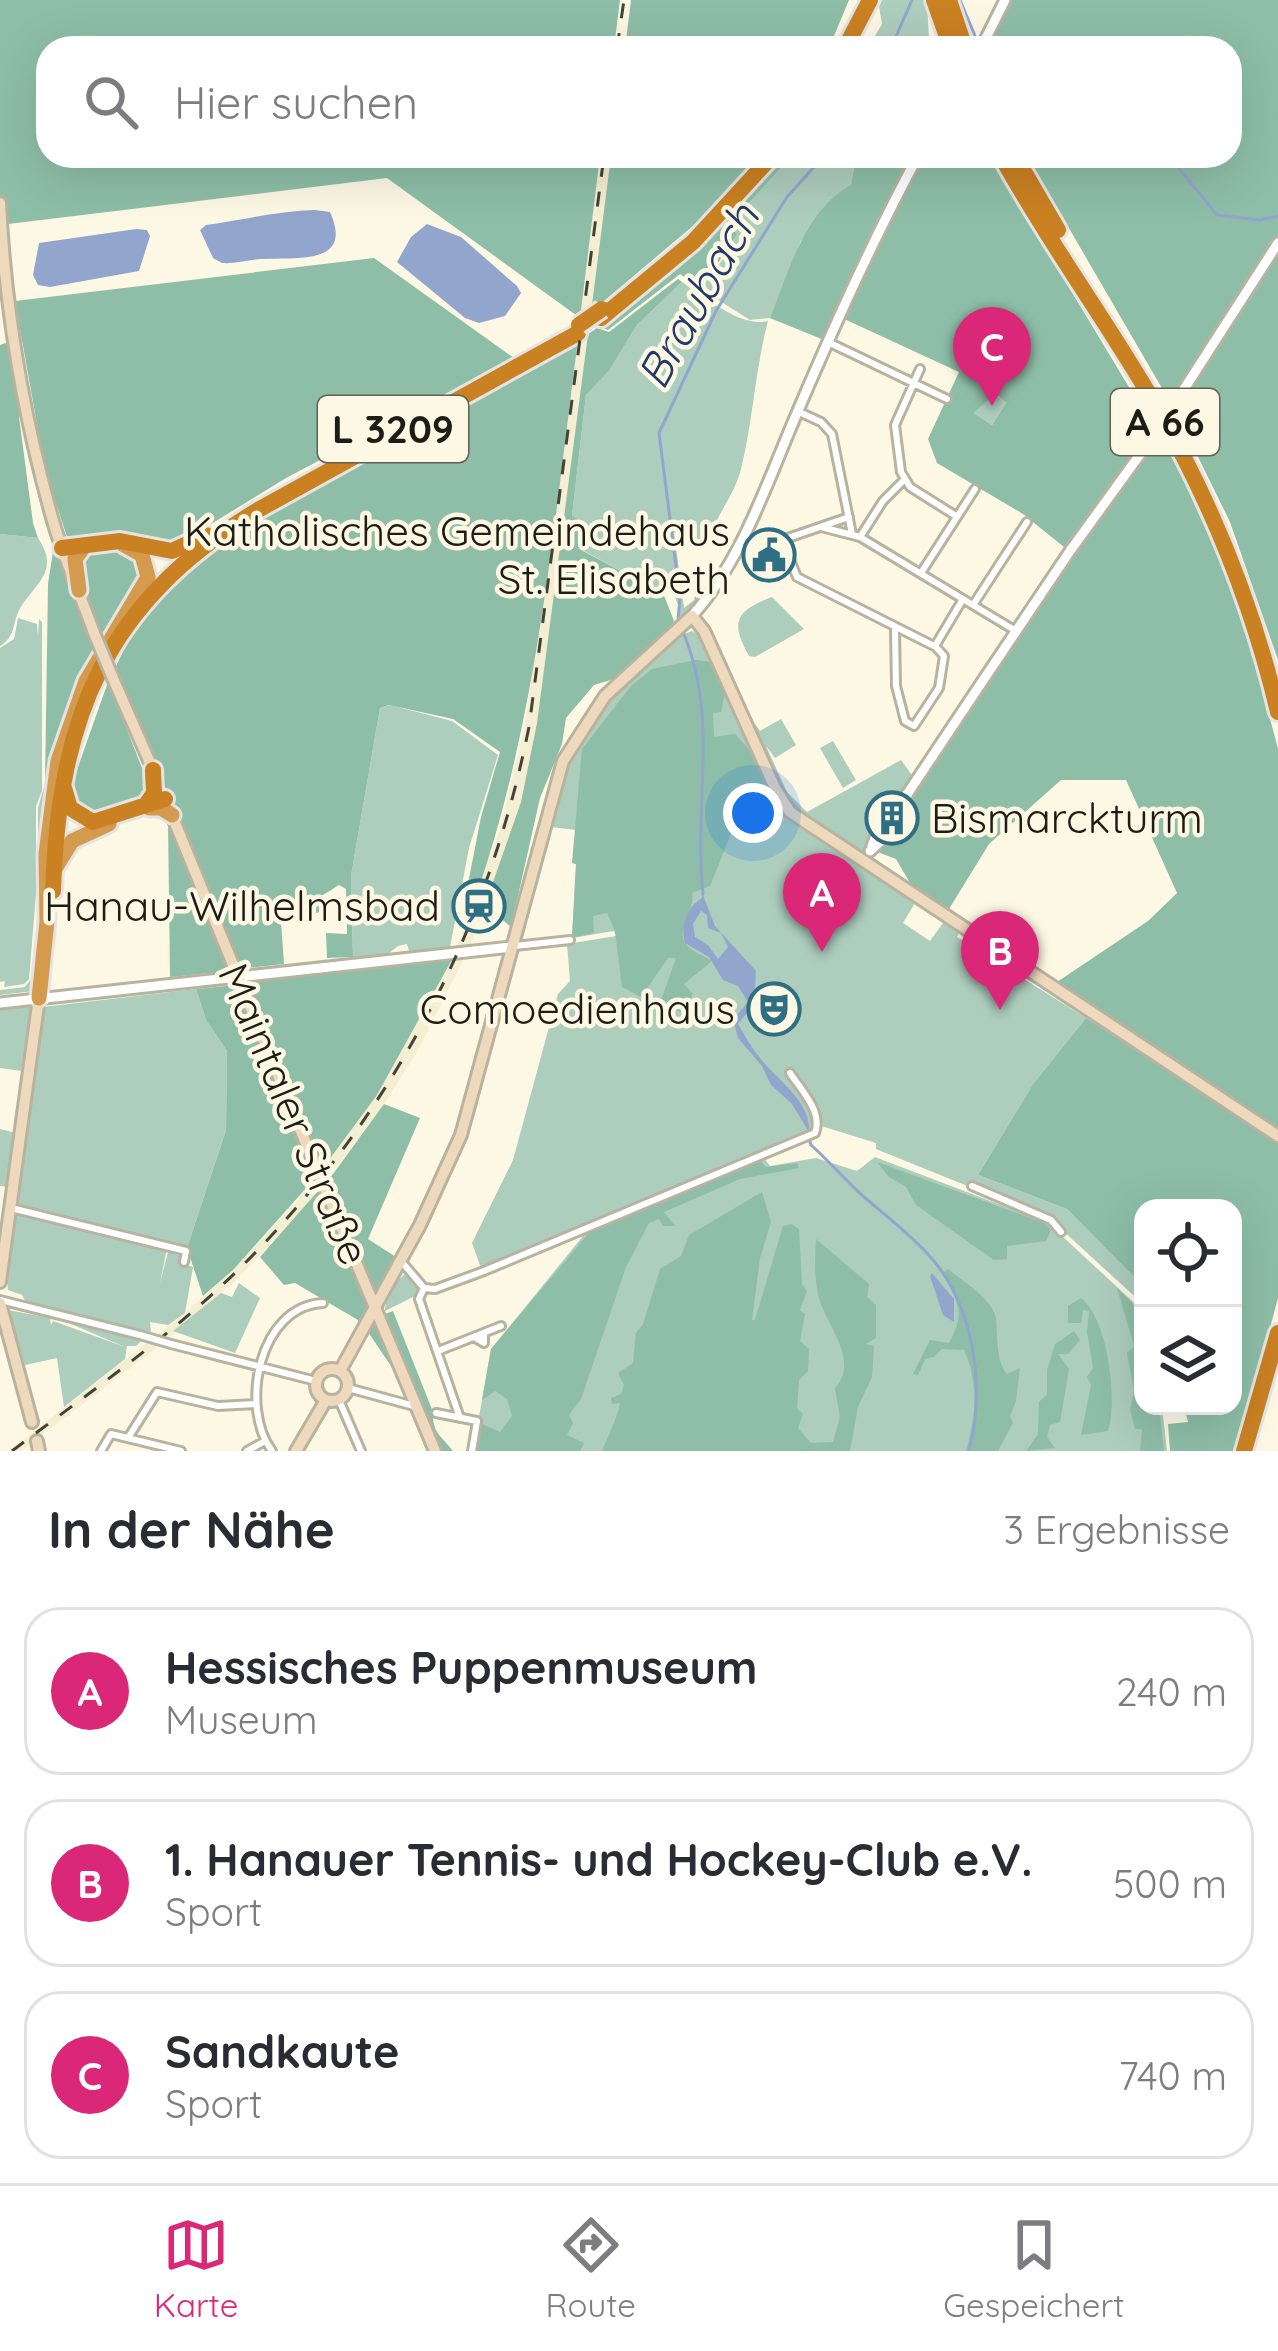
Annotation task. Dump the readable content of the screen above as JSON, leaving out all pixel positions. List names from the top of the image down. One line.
{"streets":{"highway":["A 66","L 3209"],"main road":["Maintaler Straße"]},"water":["Braubach"],"places":{"public building":["Katholisches Gemeindehaus St. Elisabeth"],"building":["Bismarckturm"],"station":["Hanau-Wilhelmsbad"],"theatre":["Comoedienhaus"]},"page":{"search":"Hier suchen","pins":["C","A","B"],"heading":["In der Nähe","3 Ergebnisse"],"list":[{"mark":"A","name":"Hessisches Puppenmuseum","note":"Museum","value":"240 m"},{"mark":"B","name":"1. Hanauer Tennis- und Hockey-Club e.V.","note":"Sport","value":"500 m"},{"mark":"C","name":"Sandkaute","note":"Sport","value":"740 m"}],"nav":["Karte","Route","Gespeichert"]}}
